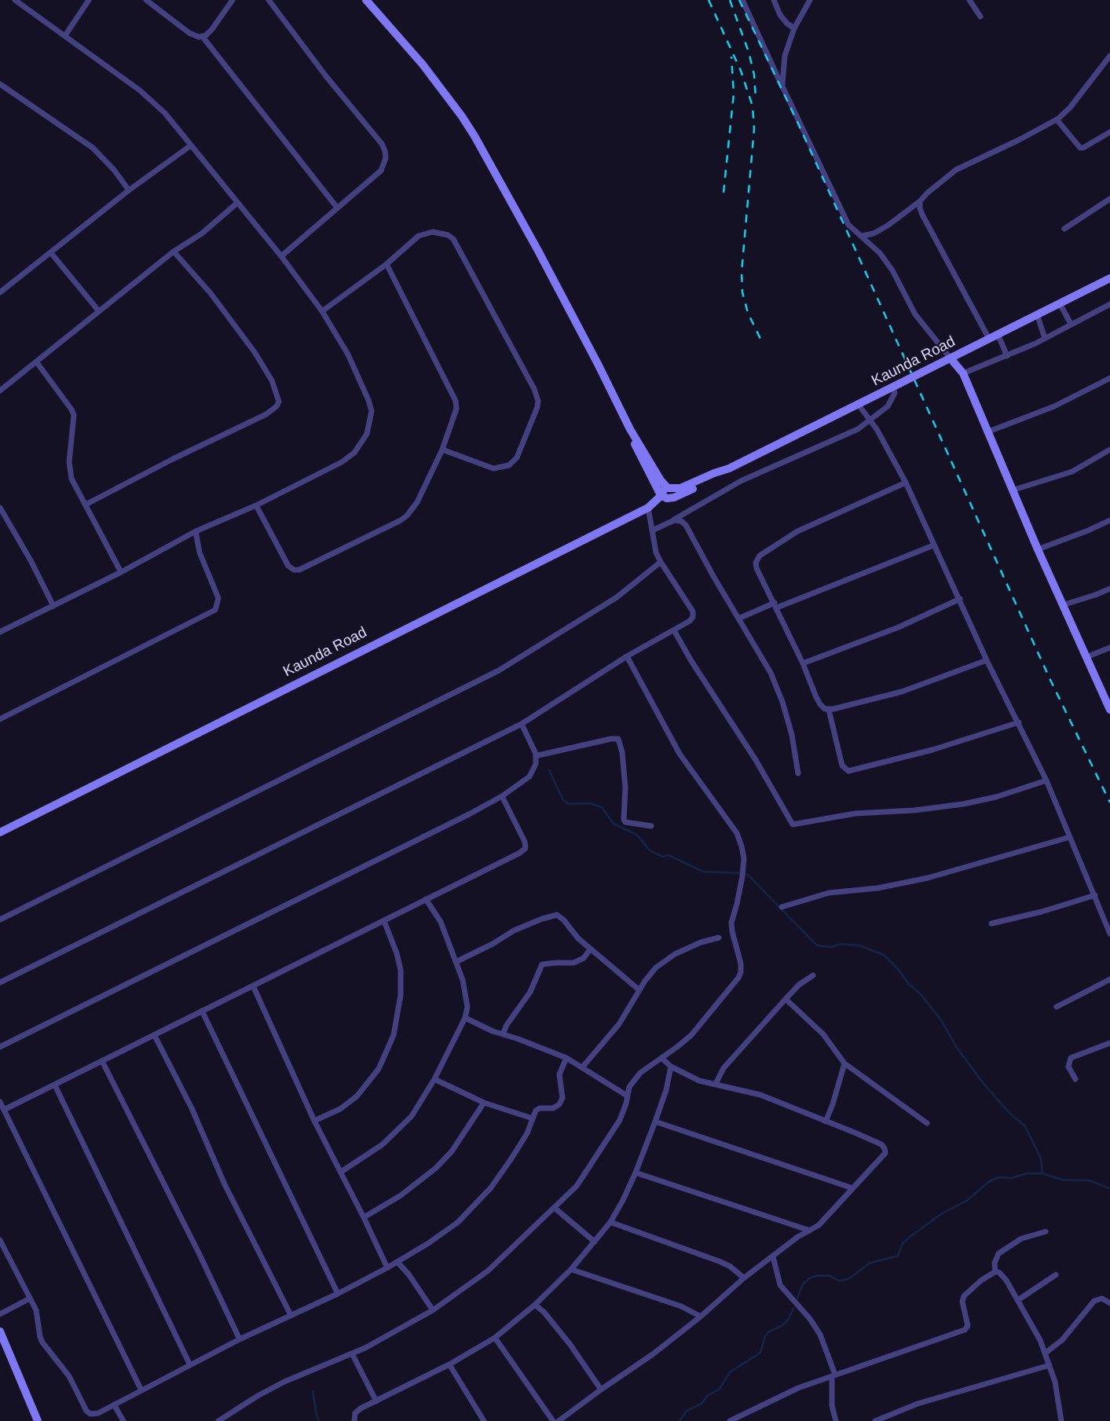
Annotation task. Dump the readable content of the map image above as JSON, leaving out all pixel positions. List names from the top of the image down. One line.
{"streets":{"street":["Kaunda Road"]}}
